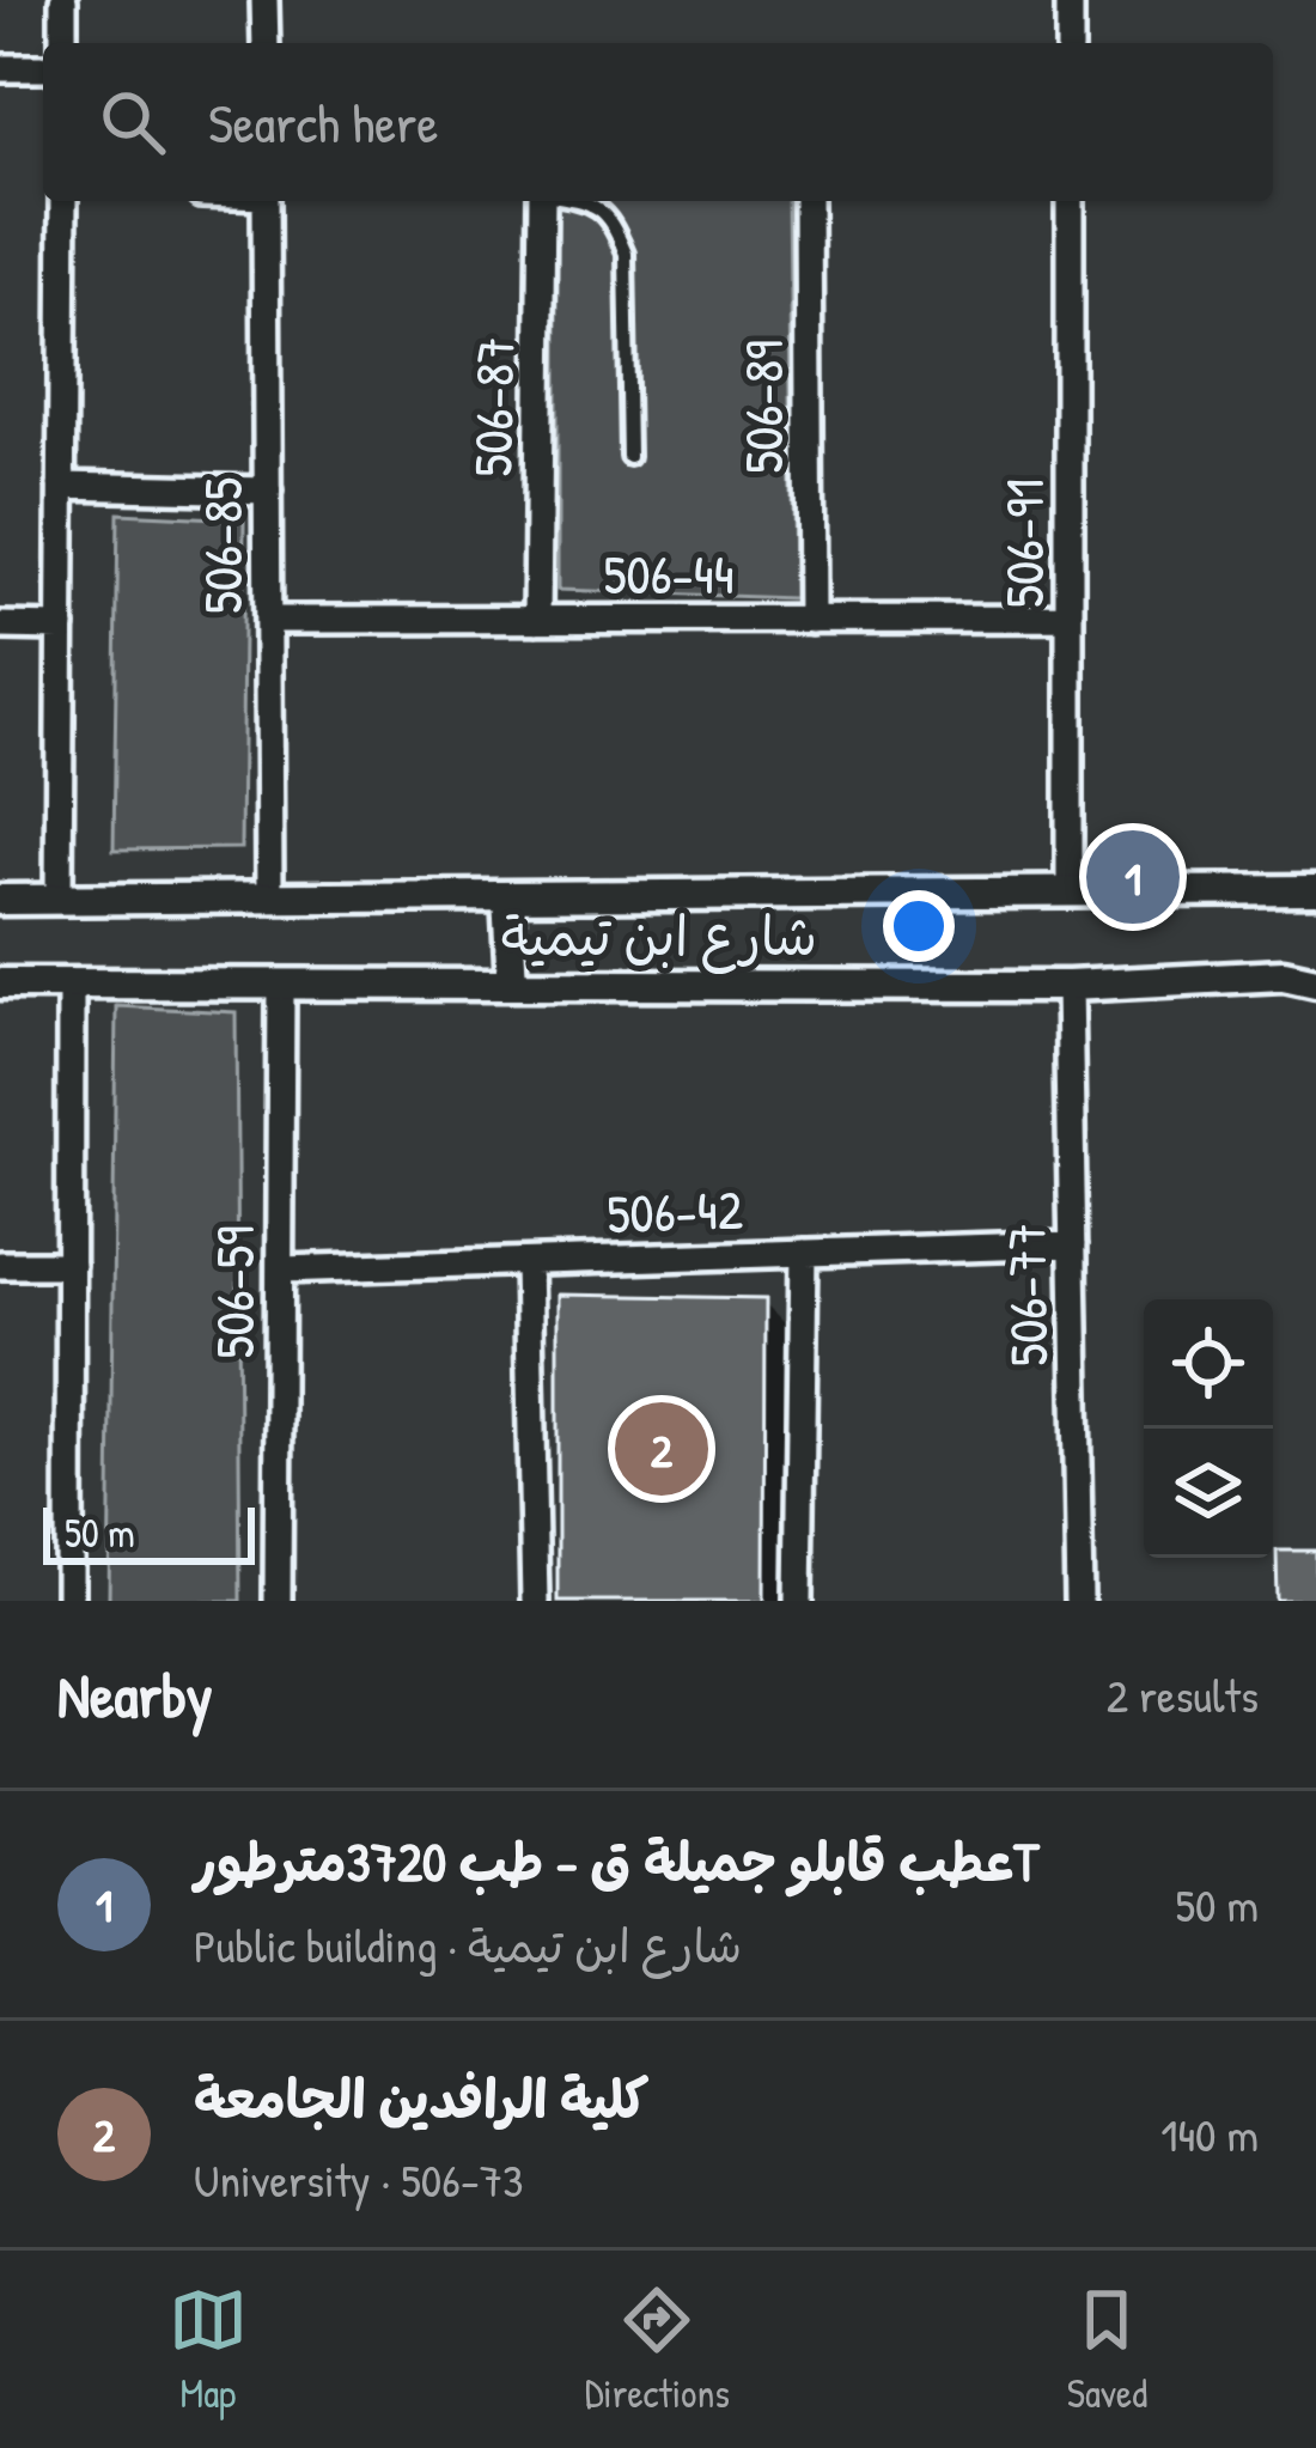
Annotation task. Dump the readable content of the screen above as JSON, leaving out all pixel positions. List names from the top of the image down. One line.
{"streets":{"street":["506-87","506-89","506-91","506-85","506-44","شارع ابن تيمية","506-42","506-59","506-77"]},"crossings":[["506-87","506-44"],["506-89","506-44"],["506-91","506-44"],["506-91","شارع ابن تيمية"],["506-85","506-44"],["506-85","شارع ابن تيمية"],["شارع ابن تيمية","506-59"],["شارع ابن تيمية","506-77"],["506-42","506-59"],["506-42","506-77"]],"scale_bar":"50 m","page":{"search":"Search here","pins":["1","2"],"scale":"50 m","heading":["Nearby","2 results"],"list":[{"mark":"1","name":"عطب قابلو جميلة ق - طب 3720مترطورT","note":"Public building · شارع ابن تيمية","value":"50 m"},{"mark":"2","name":"كلية الرافدين الجامعة","note":"University · 506-73","value":"140 m"}],"nav":["Map","Directions","Saved"]}}
